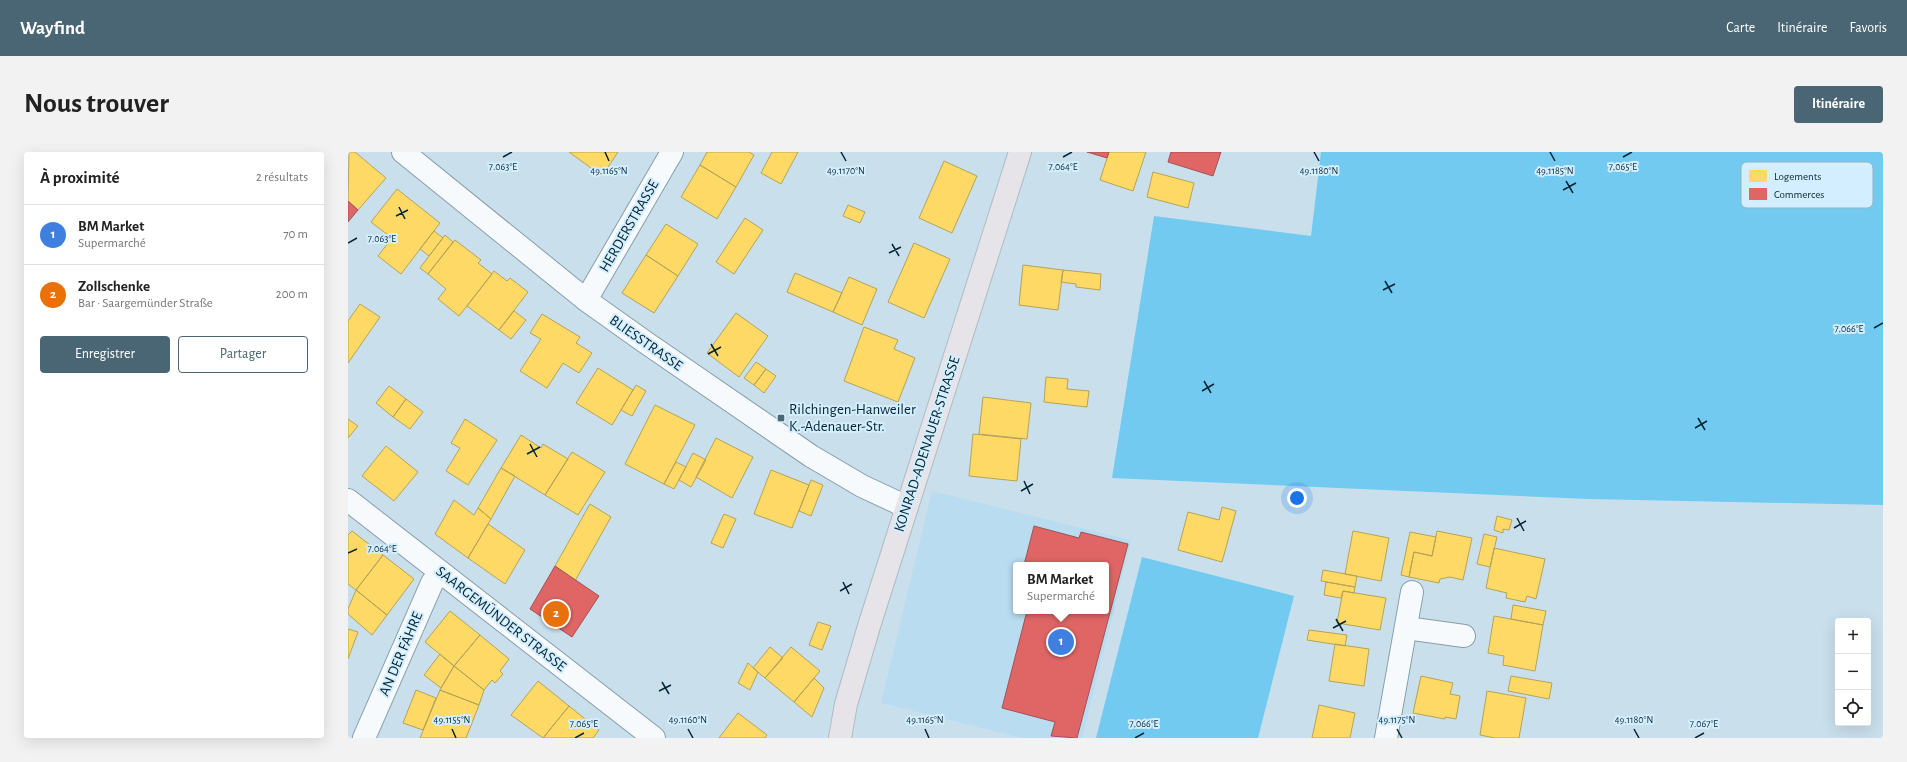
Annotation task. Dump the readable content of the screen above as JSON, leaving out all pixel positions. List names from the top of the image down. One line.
{"streets":{"main road":["KONRAD-ADENAUER-STRASSE"],"street":["HERDERSTRASSE","BLIESSTRASSE","SAARGEMÜNDER STRASSE","AN DER FÄHRE"]},"crossings":[["HERDERSTRASSE","BLIESSTRASSE"],["BLIESSTRASSE","KONRAD-ADENAUER-STRASSE"],["SAARGEMÜNDER STRASSE","AN DER FÄHRE"]],"places":{"transit":["Rilchingen-Hanweiler K.-Adenauer-Str."]},"legend":["Logements","Commerces"],"page":{"header":"Wayfind","nav":["Carte","Itinéraire","Favoris"],"buttons":["Itinéraire",["Enregistrer","Partager"]],"title":"Nous trouver","heading":["À proximité","2 résultats"],"list":[{"mark":"1","name":"BM Market","note":"Supermarché","value":"70 m"},{"mark":"2","name":"Zollschenke","note":"Bar · Saargemünder Straße","value":"200 m"}],"popup":["BM Market","Supermarché"],"pins":["2","1"],"map_buttons":["+","−"]},"coordinates":["7.063°E","7.064°E","7.065°E","49.1165°N","49.1170°N","49.1180°N","49.1185°N","7.066°E","49.1155°N","49.1160°N","49.1175°N","7.067°E"]}
